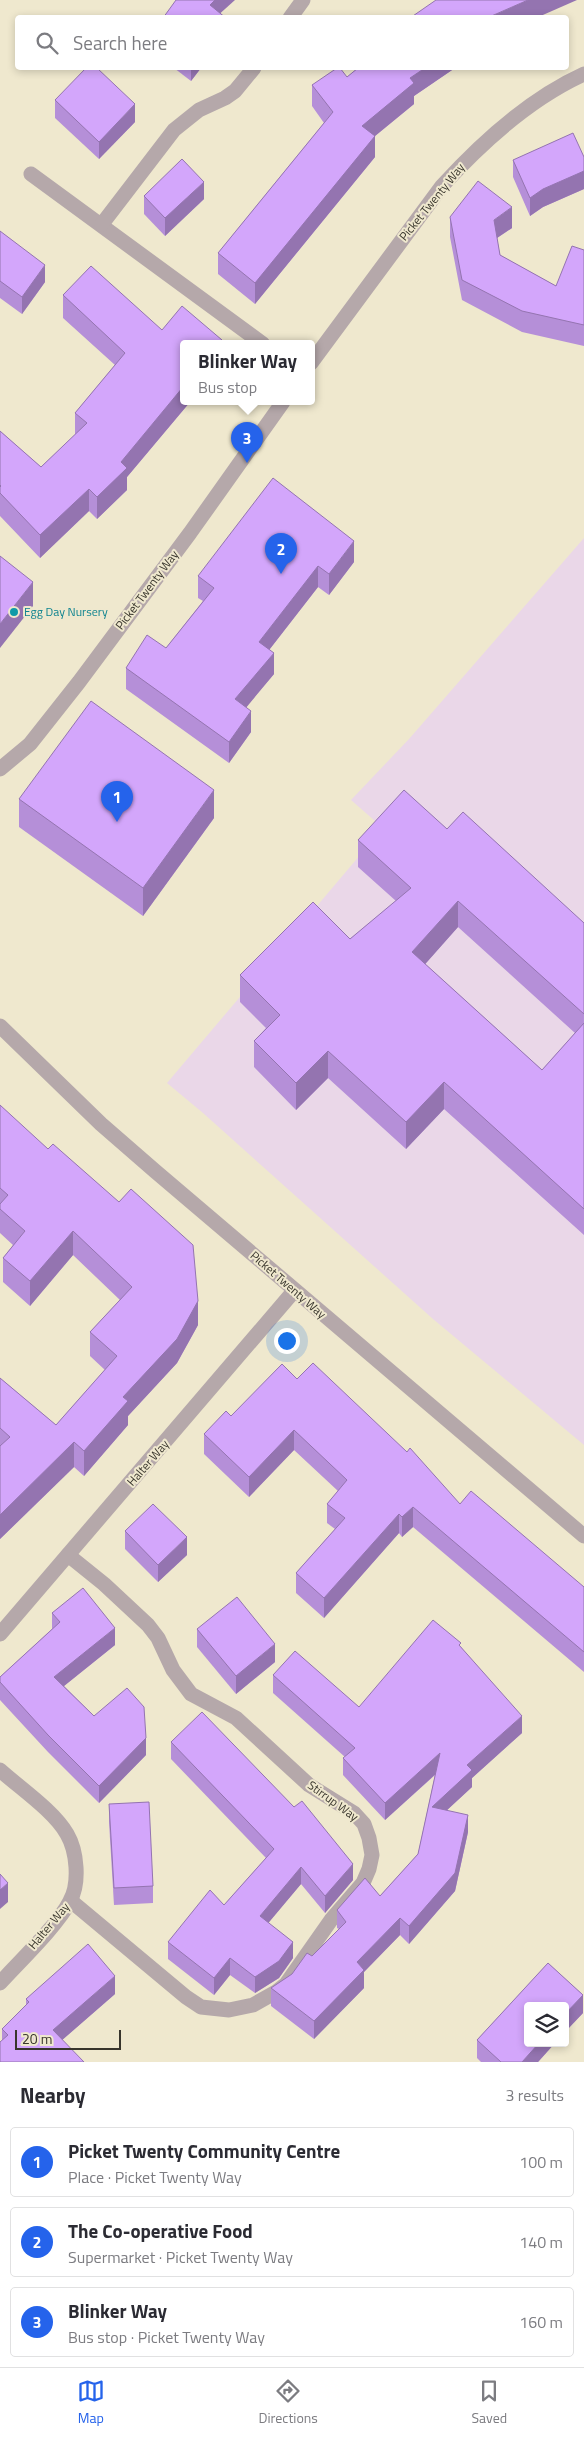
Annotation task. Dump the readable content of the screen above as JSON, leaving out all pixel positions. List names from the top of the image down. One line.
{"streets":{"street":["Picket Twenty Way","Halter Way","Stirrup Way"]},"crossings":[["Picket Twenty Way","Halter Way"],["Halter Way","Stirrup Way"]],"places":["Egg Day Nursery"],"scale_bar":"20 m","page":{"search":"Search here","popup":["Blinker Way","Bus stop"],"pins":["3","2","1"],"scale":"20 m","heading":["Nearby","3 results"],"list":[{"mark":"1","name":"Picket Twenty Community Centre","note":"Place · Picket Twenty Way","value":"100 m"},{"mark":"2","name":"The Co-operative Food","note":"Supermarket · Picket Twenty Way","value":"140 m"},{"mark":"3","name":"Blinker Way","note":"Bus stop · Picket Twenty Way","value":"160 m"}],"nav":["Map","Directions","Saved"]}}
